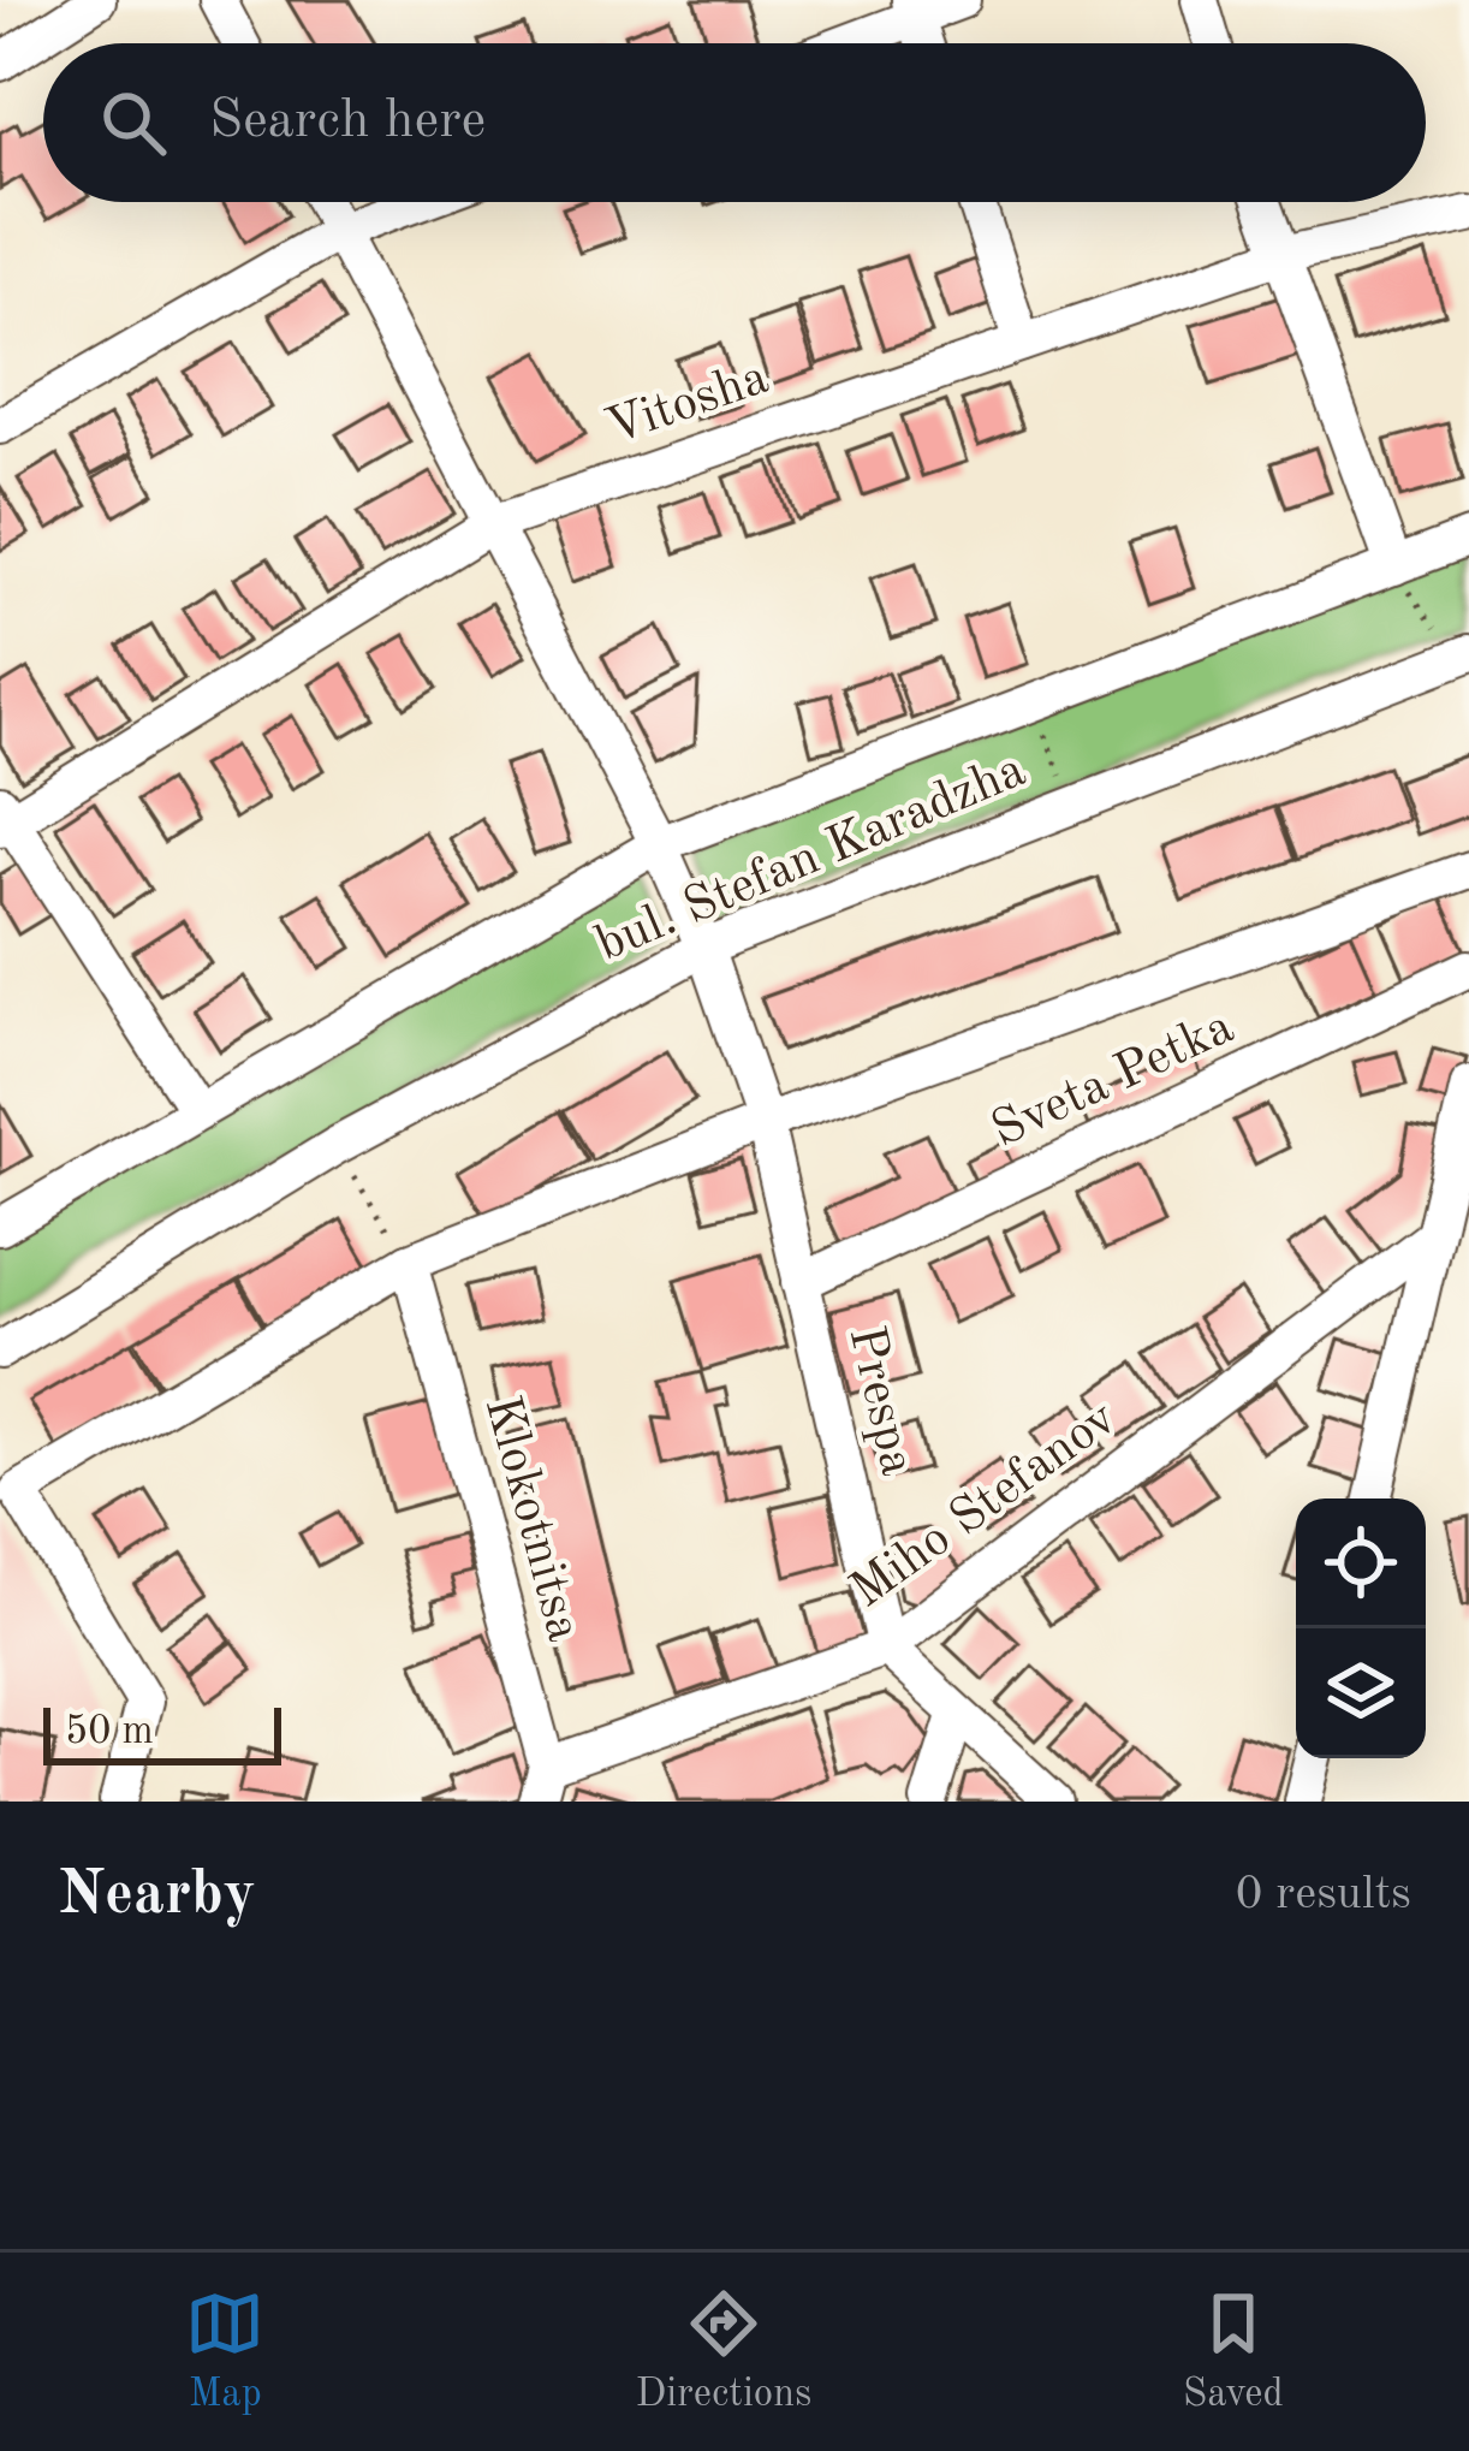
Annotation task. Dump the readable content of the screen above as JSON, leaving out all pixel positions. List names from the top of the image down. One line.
{"streets":{"street":["Vitosha","bul. Stefan Karadzha","Sveta Petka","Prespa","Miho Stefanov","Klokotnitsa"]},"crossings":[["bul. Stefan Karadzha","Prespa"],["Sveta Petka","Prespa"],["Prespa","Miho Stefanov"],["Miho Stefanov","Klokotnitsa"]],"scale_bar":"50 m","page":{"search":"Search here","scale":"50 m","heading":["Nearby","0 results"],"nav":["Map","Directions","Saved"]}}
